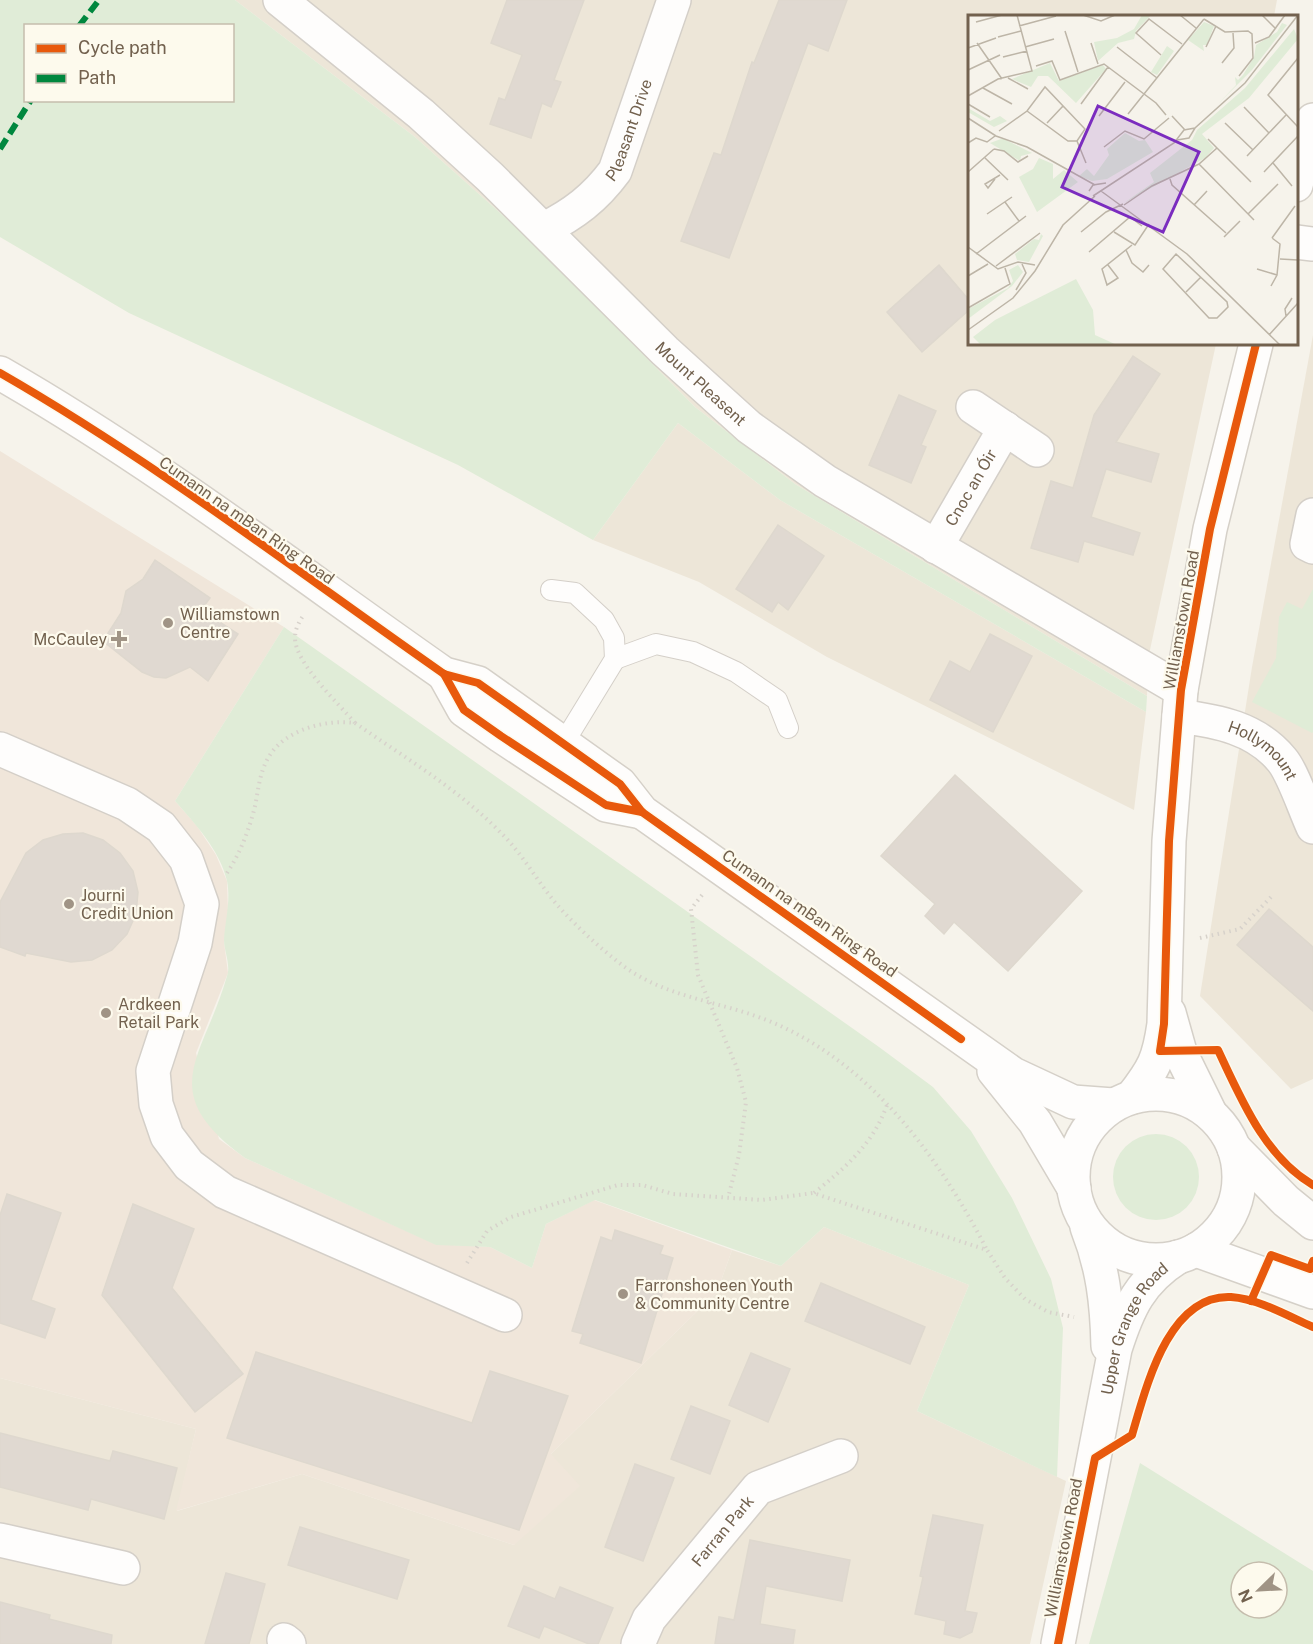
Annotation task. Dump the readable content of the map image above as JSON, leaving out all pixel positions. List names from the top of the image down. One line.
{"streets":{"street":["Pleasant Drive","Mount Pleasent","Cnoc an Óir","Cumann na mBan Ring Road","Williamstown Road","Hollymount","Upper Grange Road","Farran Park"]},"crossings":[["Pleasant Drive","Mount Pleasent"],["Mount Pleasent","Cnoc an Óir"],["Mount Pleasent","Williamstown Road"],["Mount Pleasent","Hollymount"],["Cumann na mBan Ring Road","Williamstown Road"],["Cumann na mBan Ring Road","Upper Grange Road"],["Williamstown Road","Hollymount"],["Williamstown Road","Upper Grange Road"]],"places":{"other":["Williamstown Centre","Journi Credit Union","Ardkeen Retail Park","Farronshoneen Youth & Community Centre"],"health":["McCauley"]},"legend":["Cycle path","Path"],"north":"bottom left"}
